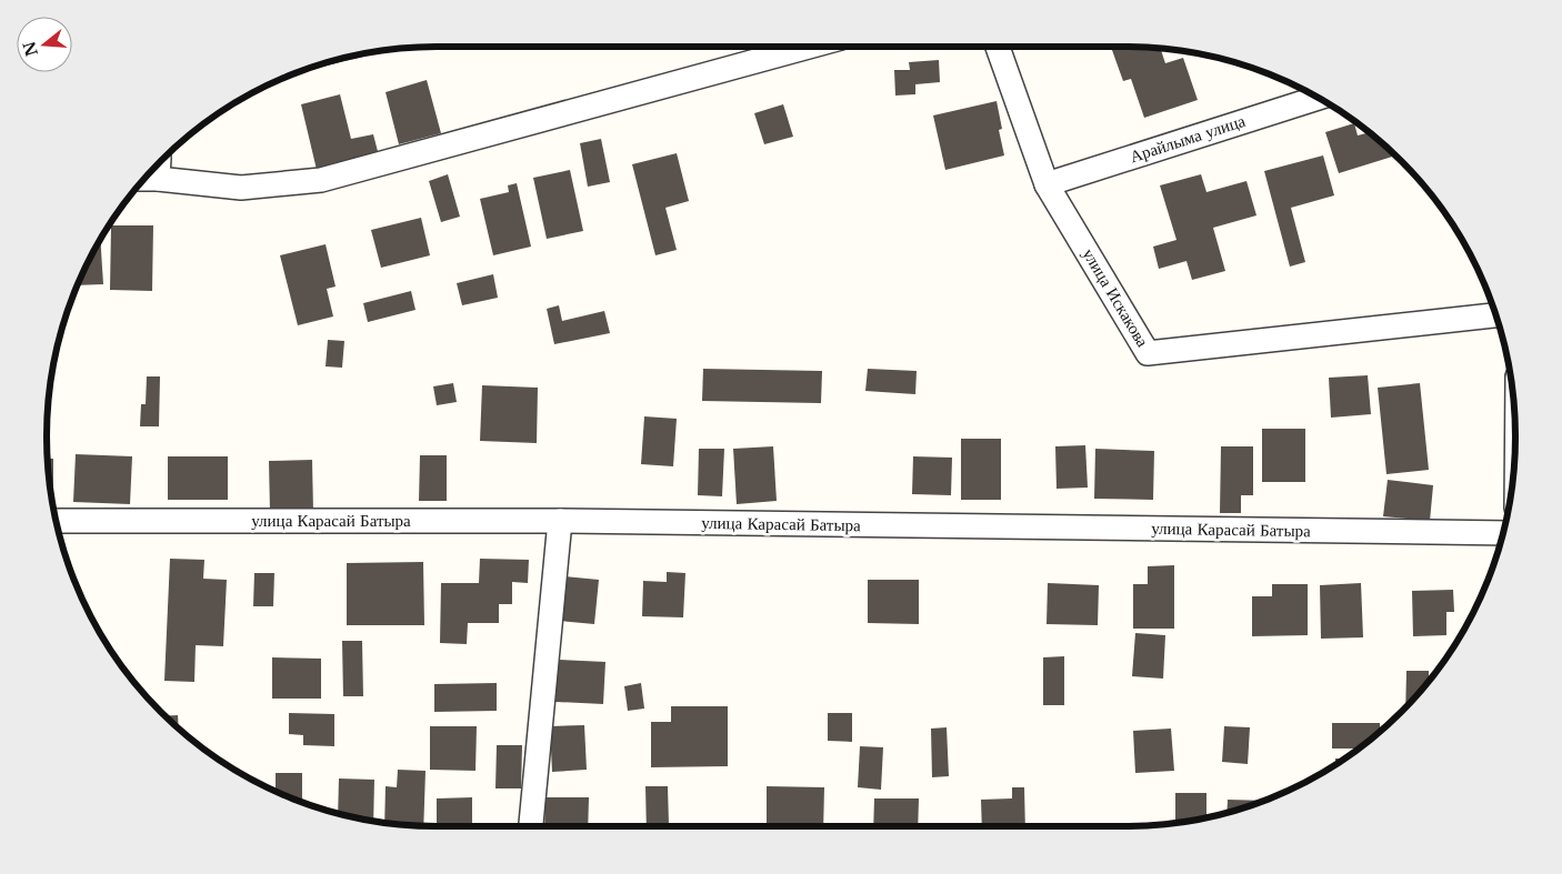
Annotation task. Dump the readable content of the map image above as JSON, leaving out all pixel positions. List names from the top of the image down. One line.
{"streets":{"street":["Арайлыма улица","улица Искакова","улица Карасай Батыра"]},"crossings":[["Арайлыма улица","улица Искакова"]],"north":"left"}
